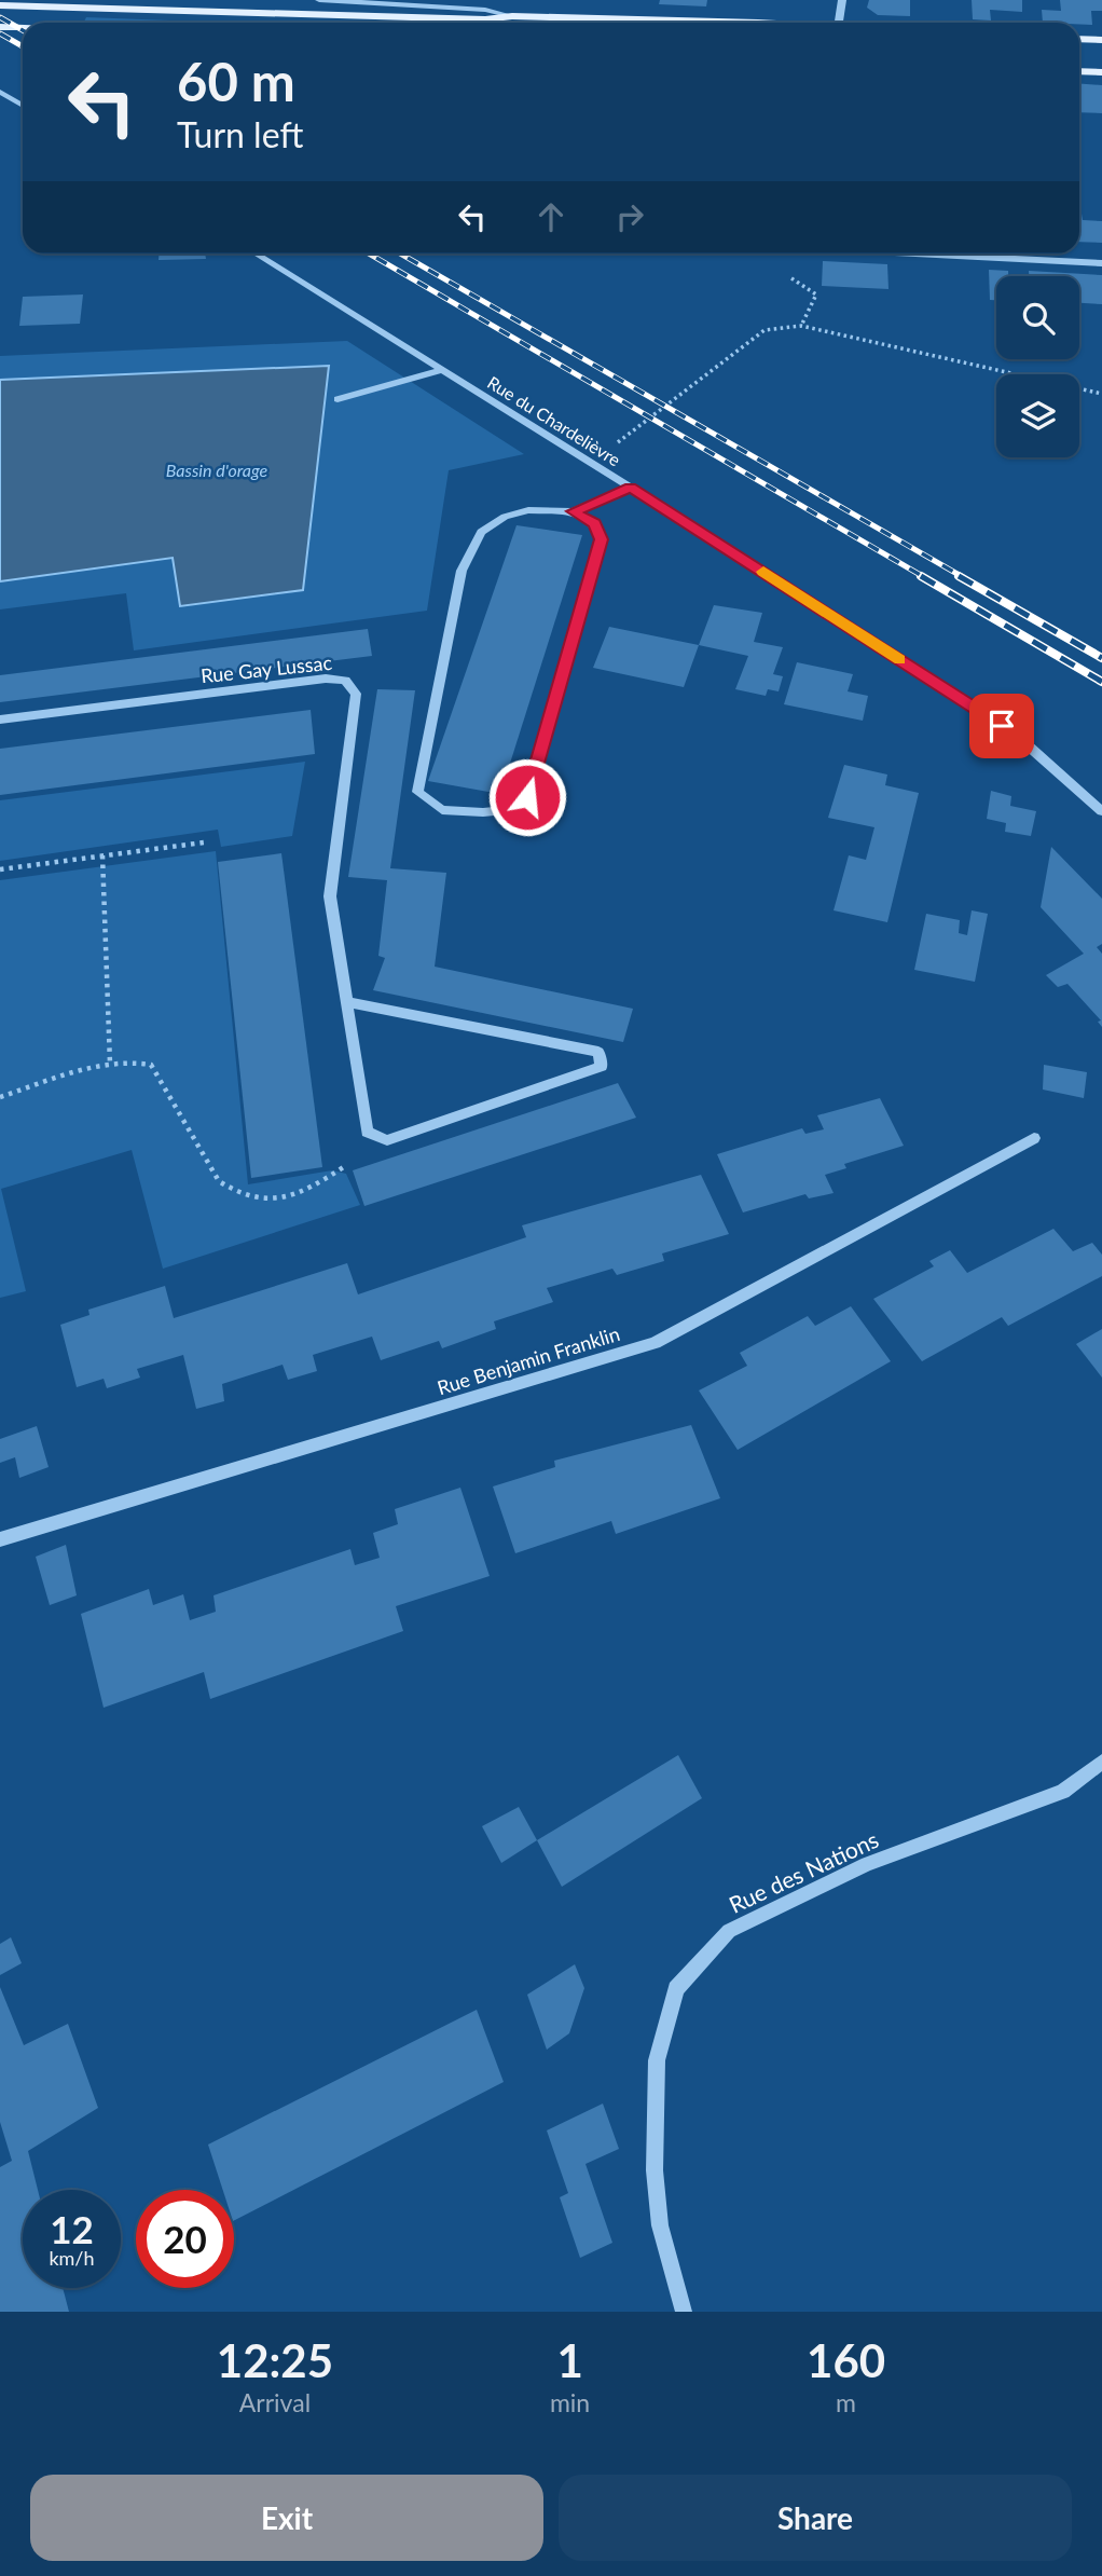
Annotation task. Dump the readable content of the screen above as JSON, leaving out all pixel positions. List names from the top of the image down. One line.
{"streets":{"street":["Rue du Chardelièvre","Rue Gay Lussac","Rue Benjamin Franklin","Rue des Nations"]},"water":["Bassin d'orage"],"page":{"turn":["60 m","Turn left"],"speed":"12 km/h","limit":"20","eta":["12:25","Arrival","1","min","160","m"],"buttons":["Exit","Share"]}}
